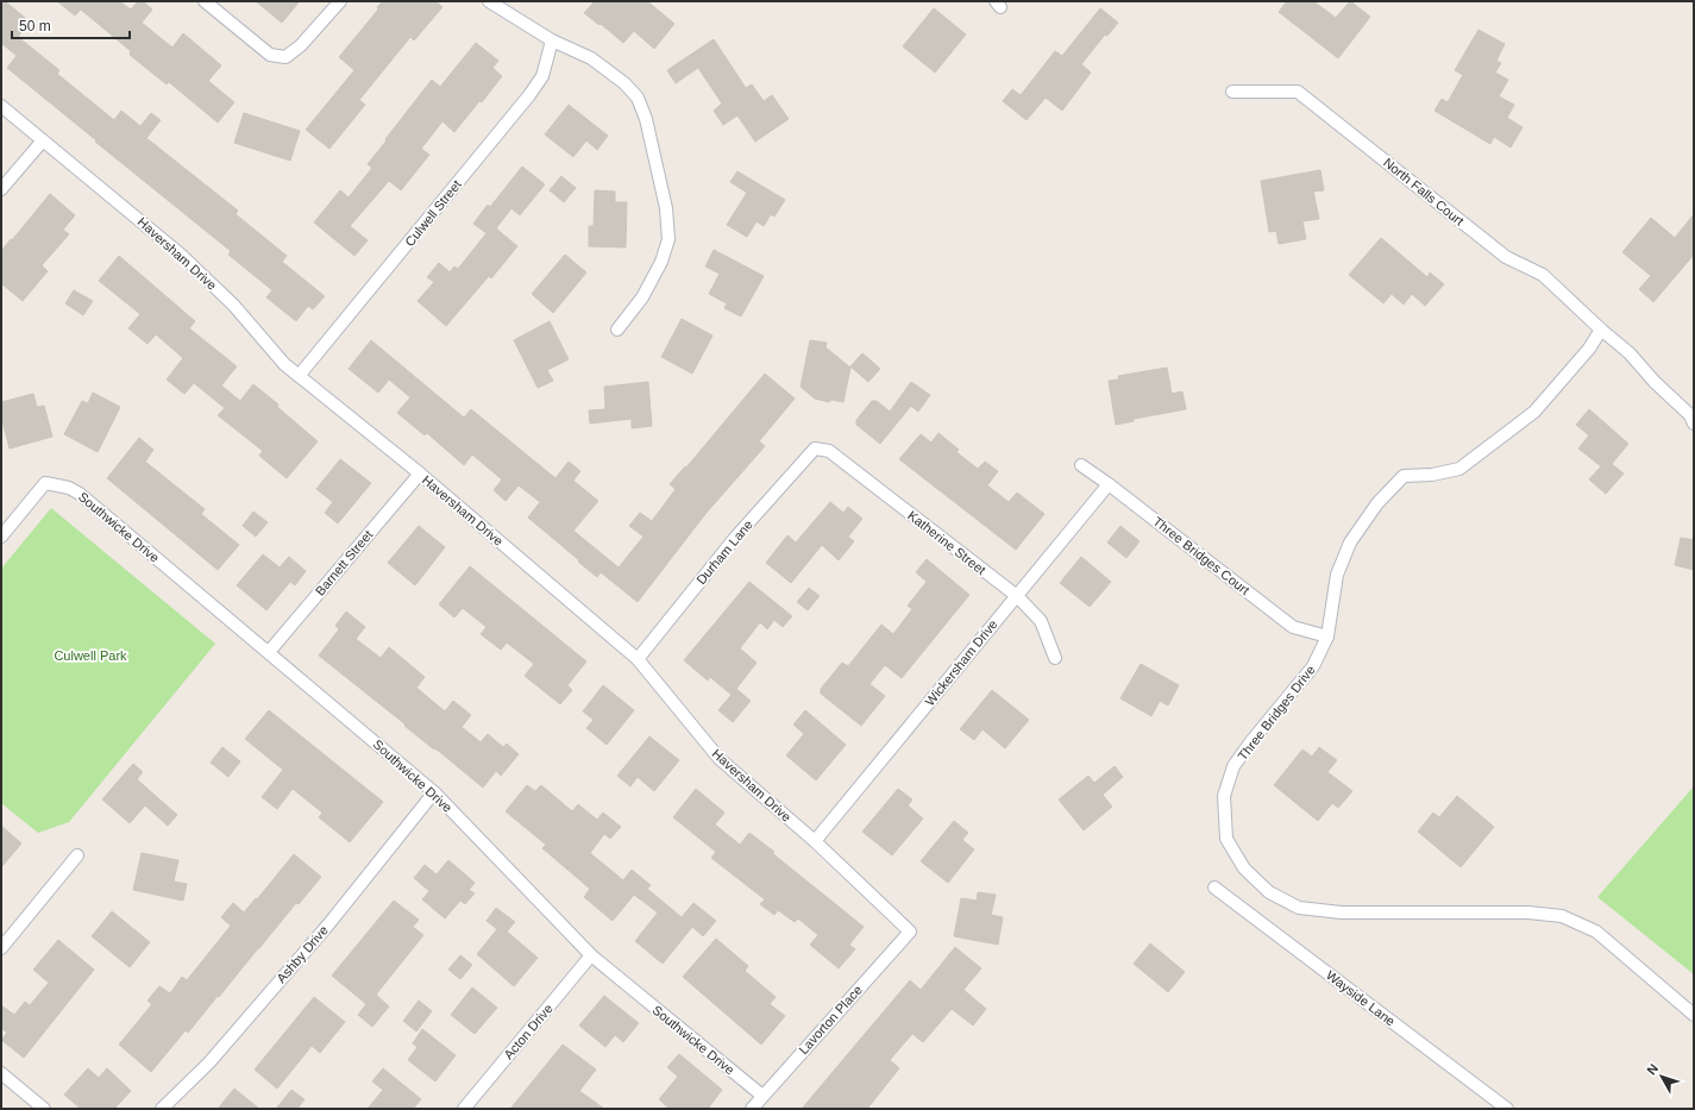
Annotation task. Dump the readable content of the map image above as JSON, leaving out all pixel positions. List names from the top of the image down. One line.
{"streets":{"street":["North Falls Court","Culwell Street","Haversham Drive","Southwicke Drive","Katherine Street","Durham Lane","Three Bridges Court","Barnett Street","Wickersham Drive","Three Bridges Drive","Ashby Drive","Wayside Lane","Lavorton Place","Acton Drive"]},"crossings":[["North Falls Court","Three Bridges Drive"],["Culwell Street","Haversham Drive"],["Haversham Drive","Durham Lane"],["Haversham Drive","Barnett Street"],["Haversham Drive","Wickersham Drive"],["Haversham Drive","Lavorton Place"],["Southwicke Drive","Barnett Street"],["Southwicke Drive","Ashby Drive"],["Southwicke Drive","Lavorton Place"],["Southwicke Drive","Acton Drive"],["Katherine Street","Durham Lane"],["Katherine Street","Wickersham Drive"],["Three Bridges Court","Wickersham Drive"],["Three Bridges Court","Three Bridges Drive"]],"parks":["Culwell Park"],"scale_bar":"50 m","north":"top left"}
